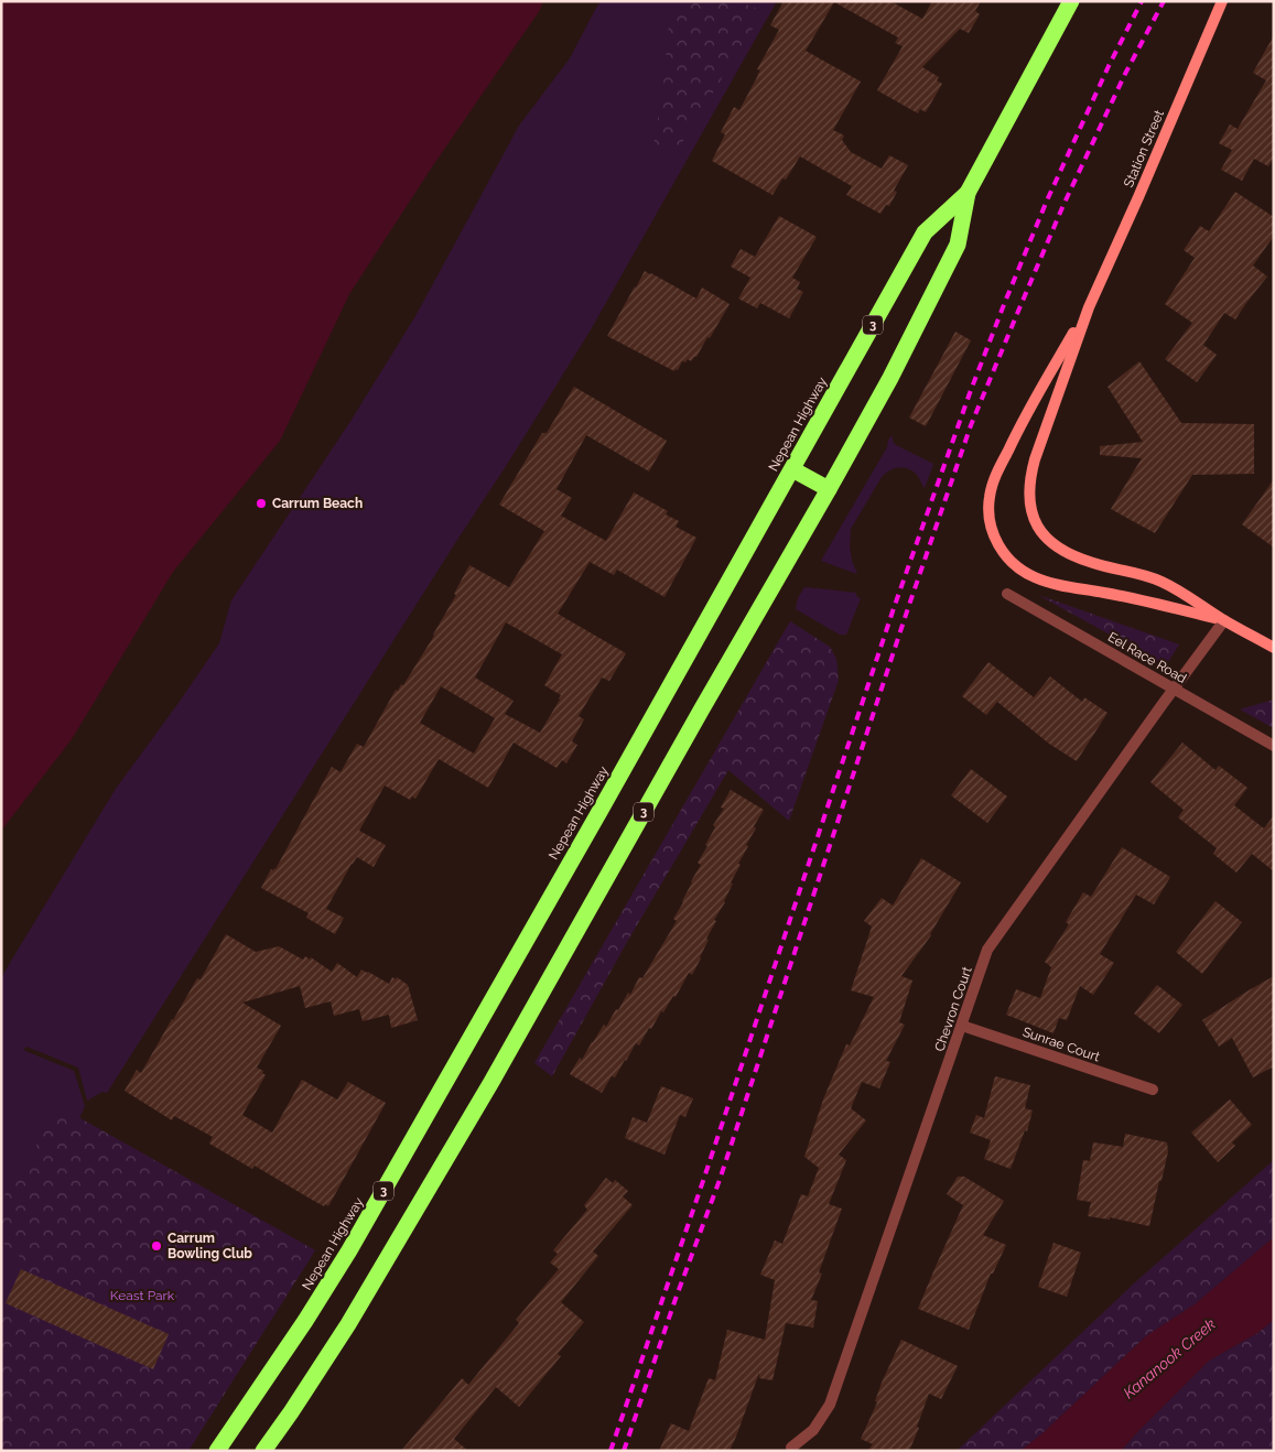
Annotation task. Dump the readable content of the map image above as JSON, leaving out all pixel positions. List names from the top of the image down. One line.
{"streets":{"highway":["3","Nepean Highway"],"street":["Station Street","Eel Race Road","Chevron Court","Sunrae Court"]},"crossings":[["Station Street","Chevron Court"],["Eel Race Road","Chevron Court"],["Chevron Court","Sunrae Court"]],"water":["Kananook Creek"],"parks":["Keast Park"],"places":["Carrum Beach","Carrum Bowling Club"]}
